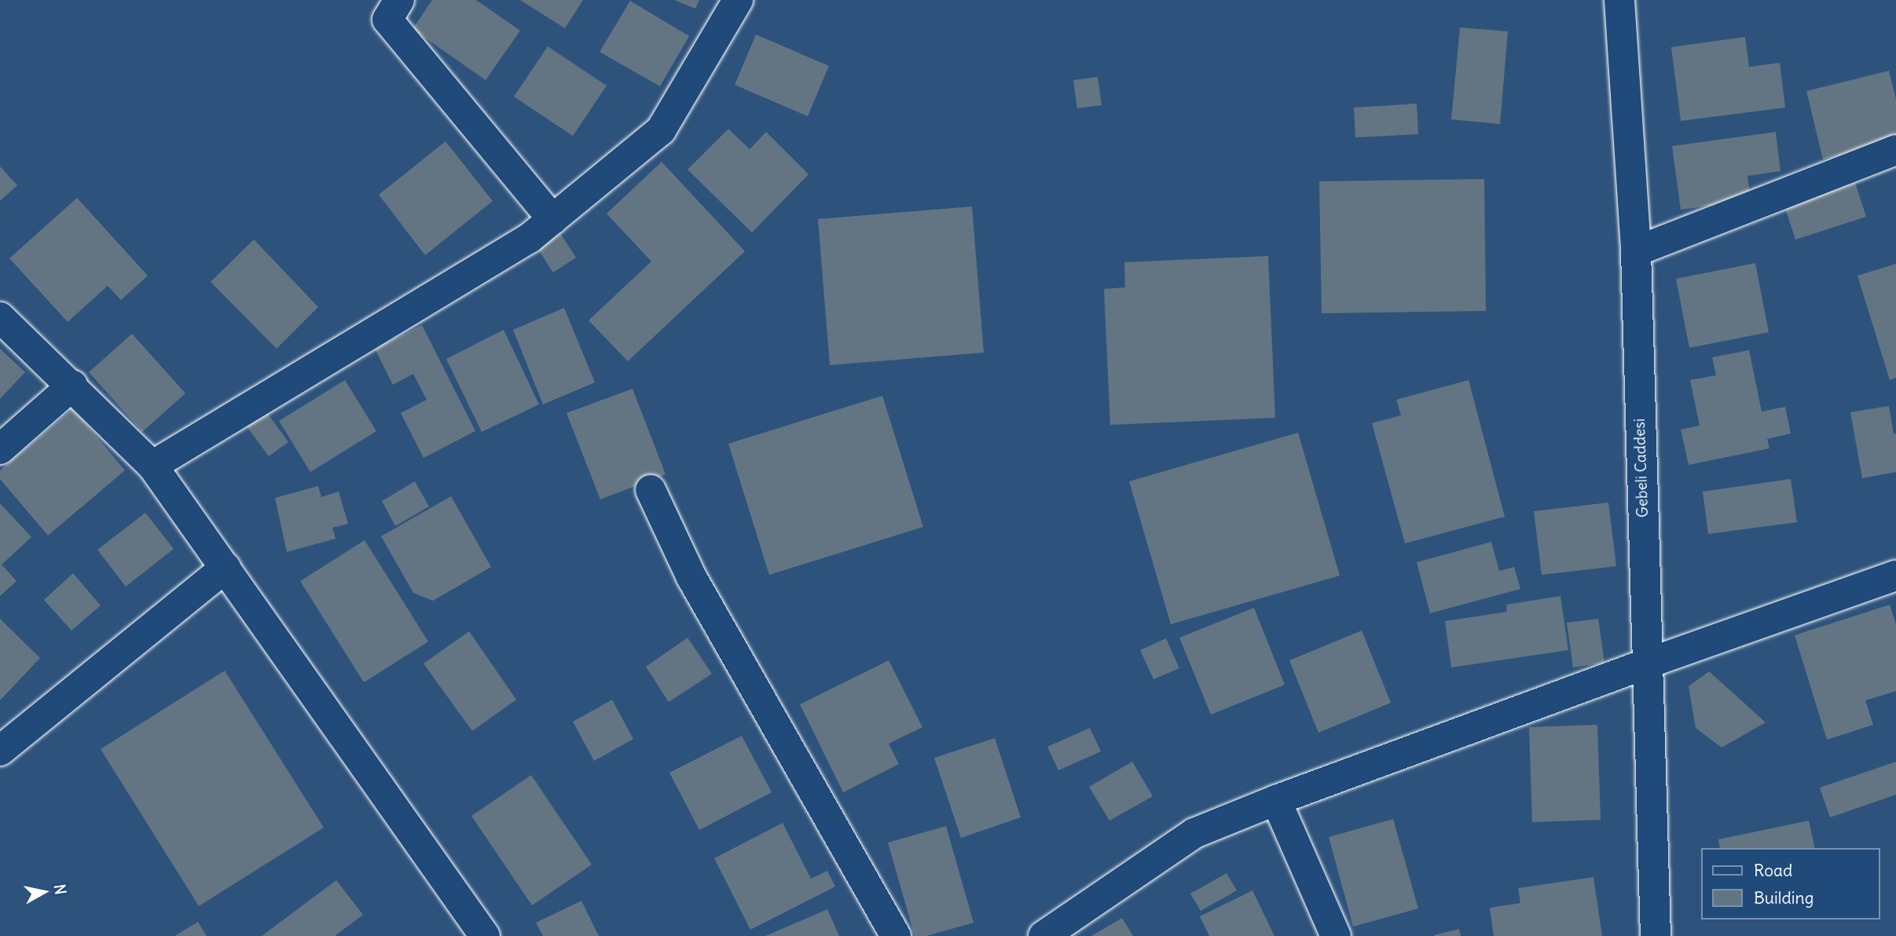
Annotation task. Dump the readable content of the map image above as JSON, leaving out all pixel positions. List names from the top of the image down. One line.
{"streets":{"street":["Gebeli Caddesi"]},"legend":["Road","Building"],"north":"right"}
